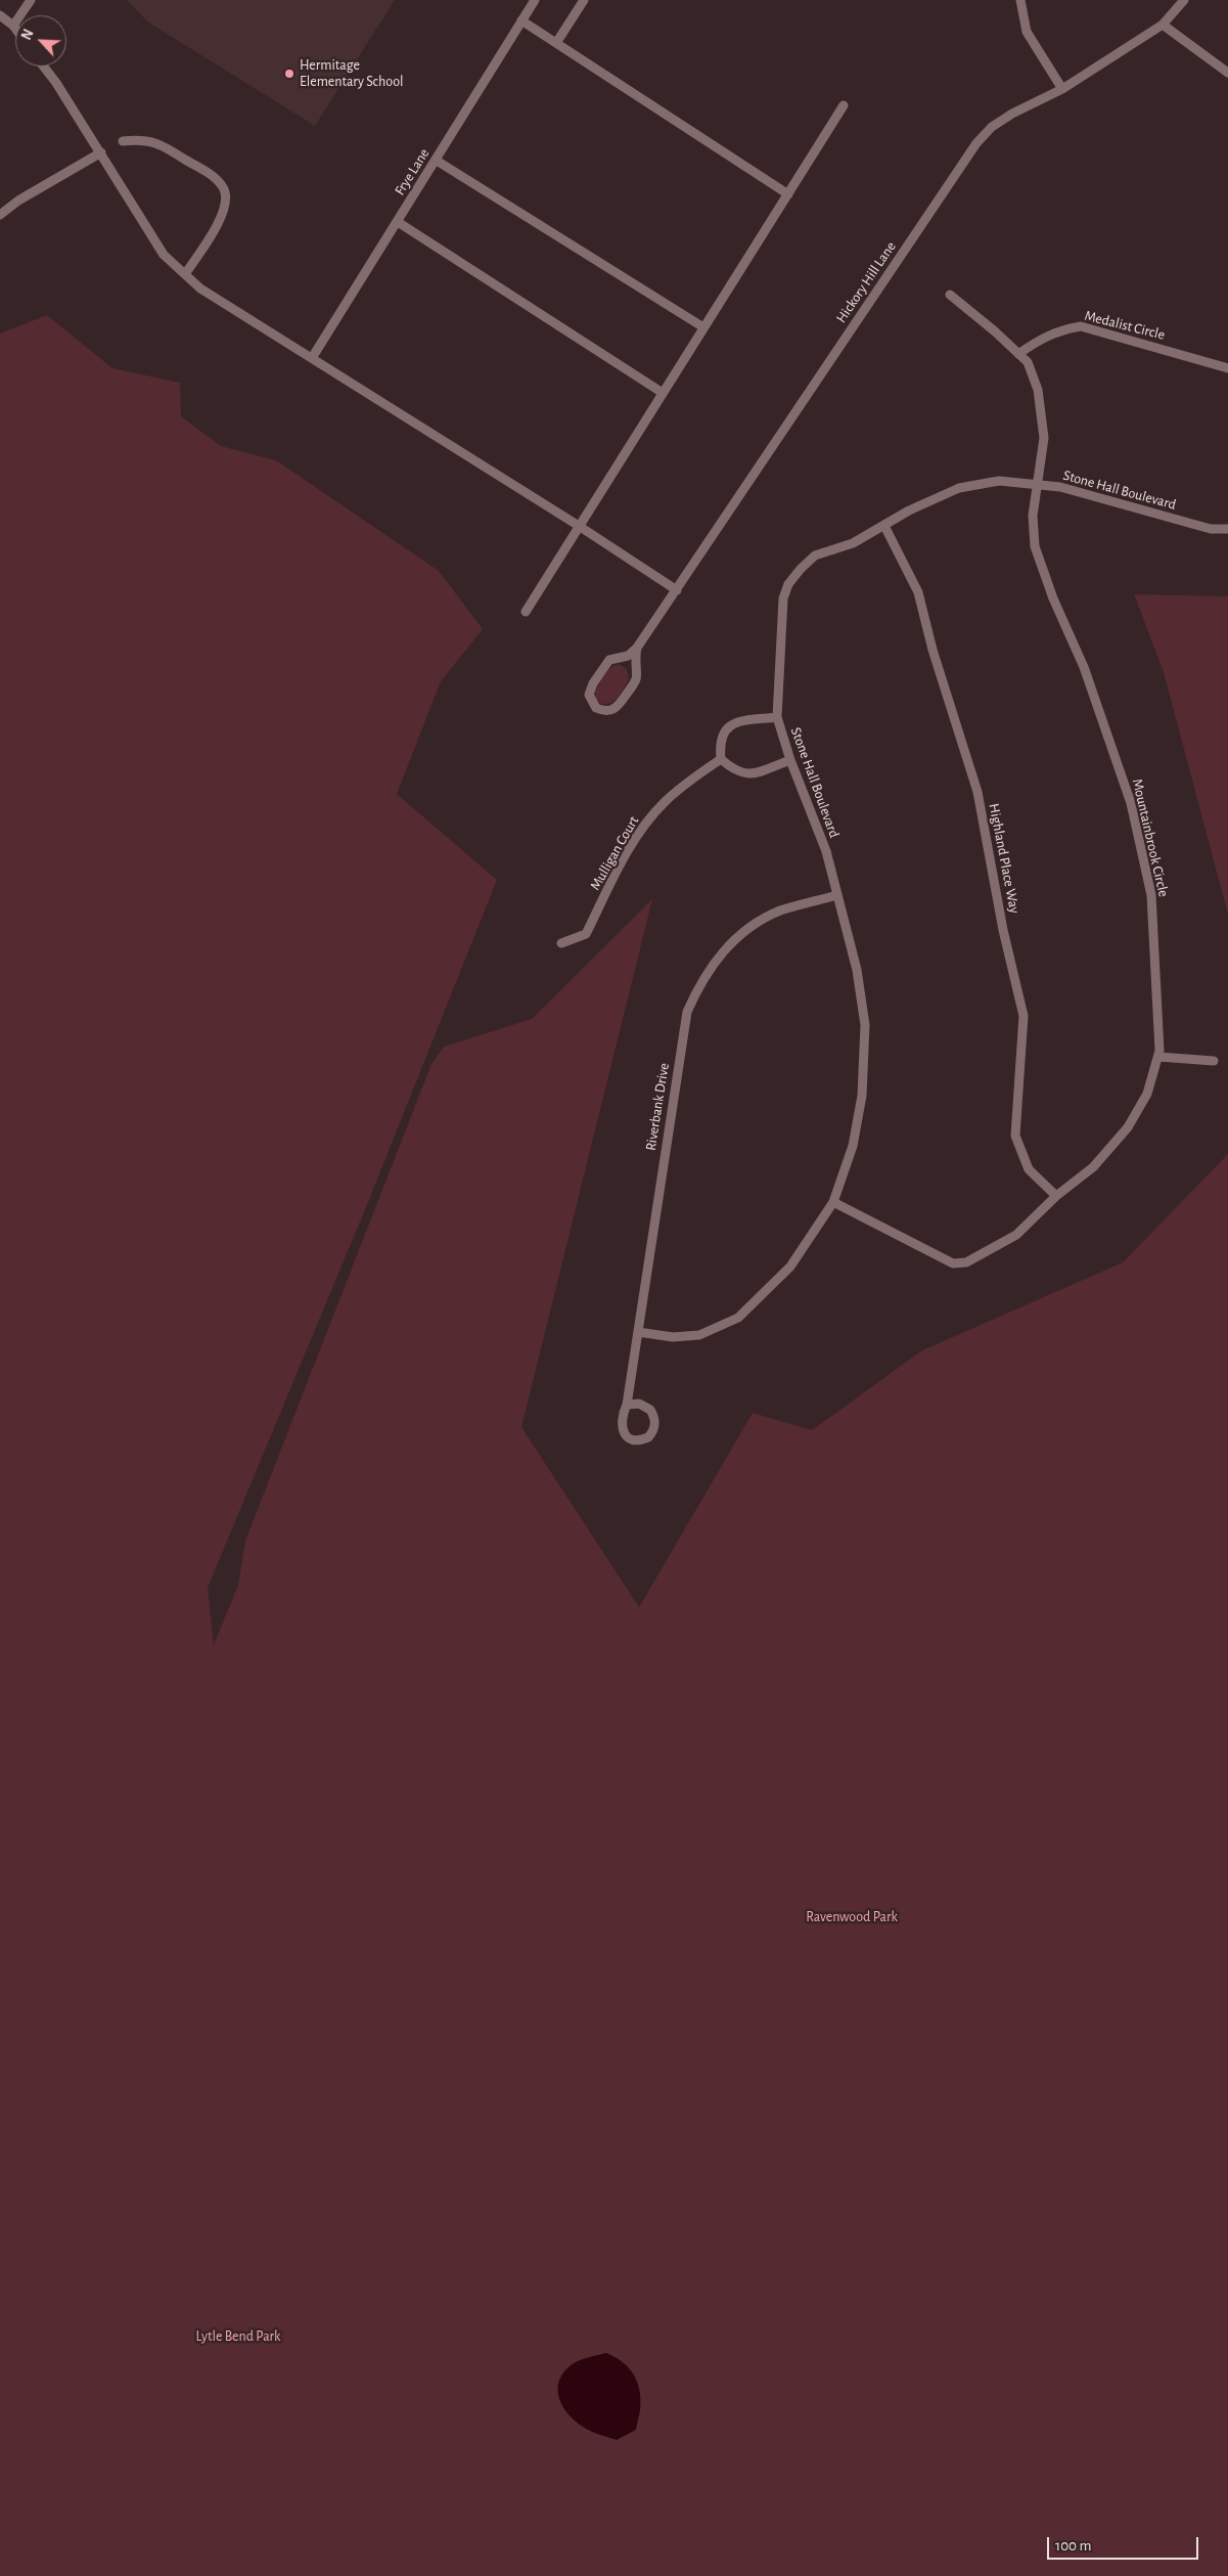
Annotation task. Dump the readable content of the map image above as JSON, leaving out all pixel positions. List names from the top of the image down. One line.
{"streets":{"street":["Frye Lane","Hickory Hill Lane","Medalist Circle","Stone Hall Boulevard","Mountainbrook Circle","Mulligan Court","Highland Place Way","Riverbank Drive"]},"crossings":[["Medalist Circle","Mountainbrook Circle"],["Stone Hall Boulevard","Mountainbrook Circle"],["Stone Hall Boulevard","Mulligan Court"],["Stone Hall Boulevard","Highland Place Way"],["Stone Hall Boulevard","Riverbank Drive"],["Mountainbrook Circle","Highland Place Way"]],"parks":["Ravenwood Park","Lytle Bend Park"],"places":["Hermitage Elementary School"],"scale_bar":"100 m","north":"top left"}
